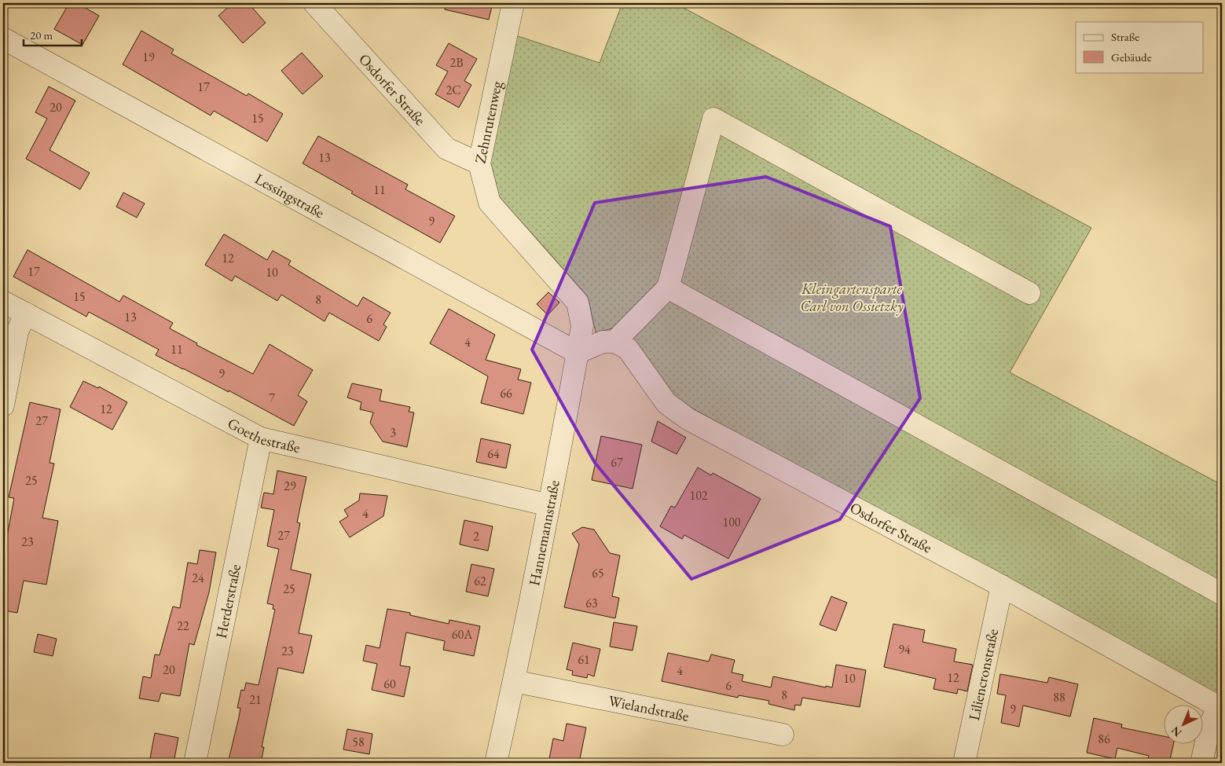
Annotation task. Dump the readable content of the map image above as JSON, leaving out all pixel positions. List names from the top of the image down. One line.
{"streets":{"street":["Osdorfer Straße","Zehnrutenweg","Lessingstraße","Goethestraße","Hannemannstraße","Herderstraße","Liliencronstraße","Wielandstraße"]},"crossings":[["Osdorfer Straße","Zehnrutenweg"],["Osdorfer Straße","Liliencronstraße"],["Zehnrutenweg","Hannemannstraße"],["Lessingstraße","Hannemannstraße"],["Goethestraße","Hannemannstraße"],["Goethestraße","Herderstraße"],["Hannemannstraße","Wielandstraße"]],"parks":["Kleingartensparte Carl von Ossietzky"],"house_numbers":["19","2B","17","2C","20","15","13","11","9","12","17","10","15","8","13","6","4","11","9","66","7","12","27","3","64","67","25","29","102","4","100","27","2","23","65","24","62","25","63","22","60A","94","23","61","20","4","12","10","60","6","8","88","21","9","86","58"],"legend":["Straße","Gebäude"],"scale_bar":"20 m","north":"bottom left"}
